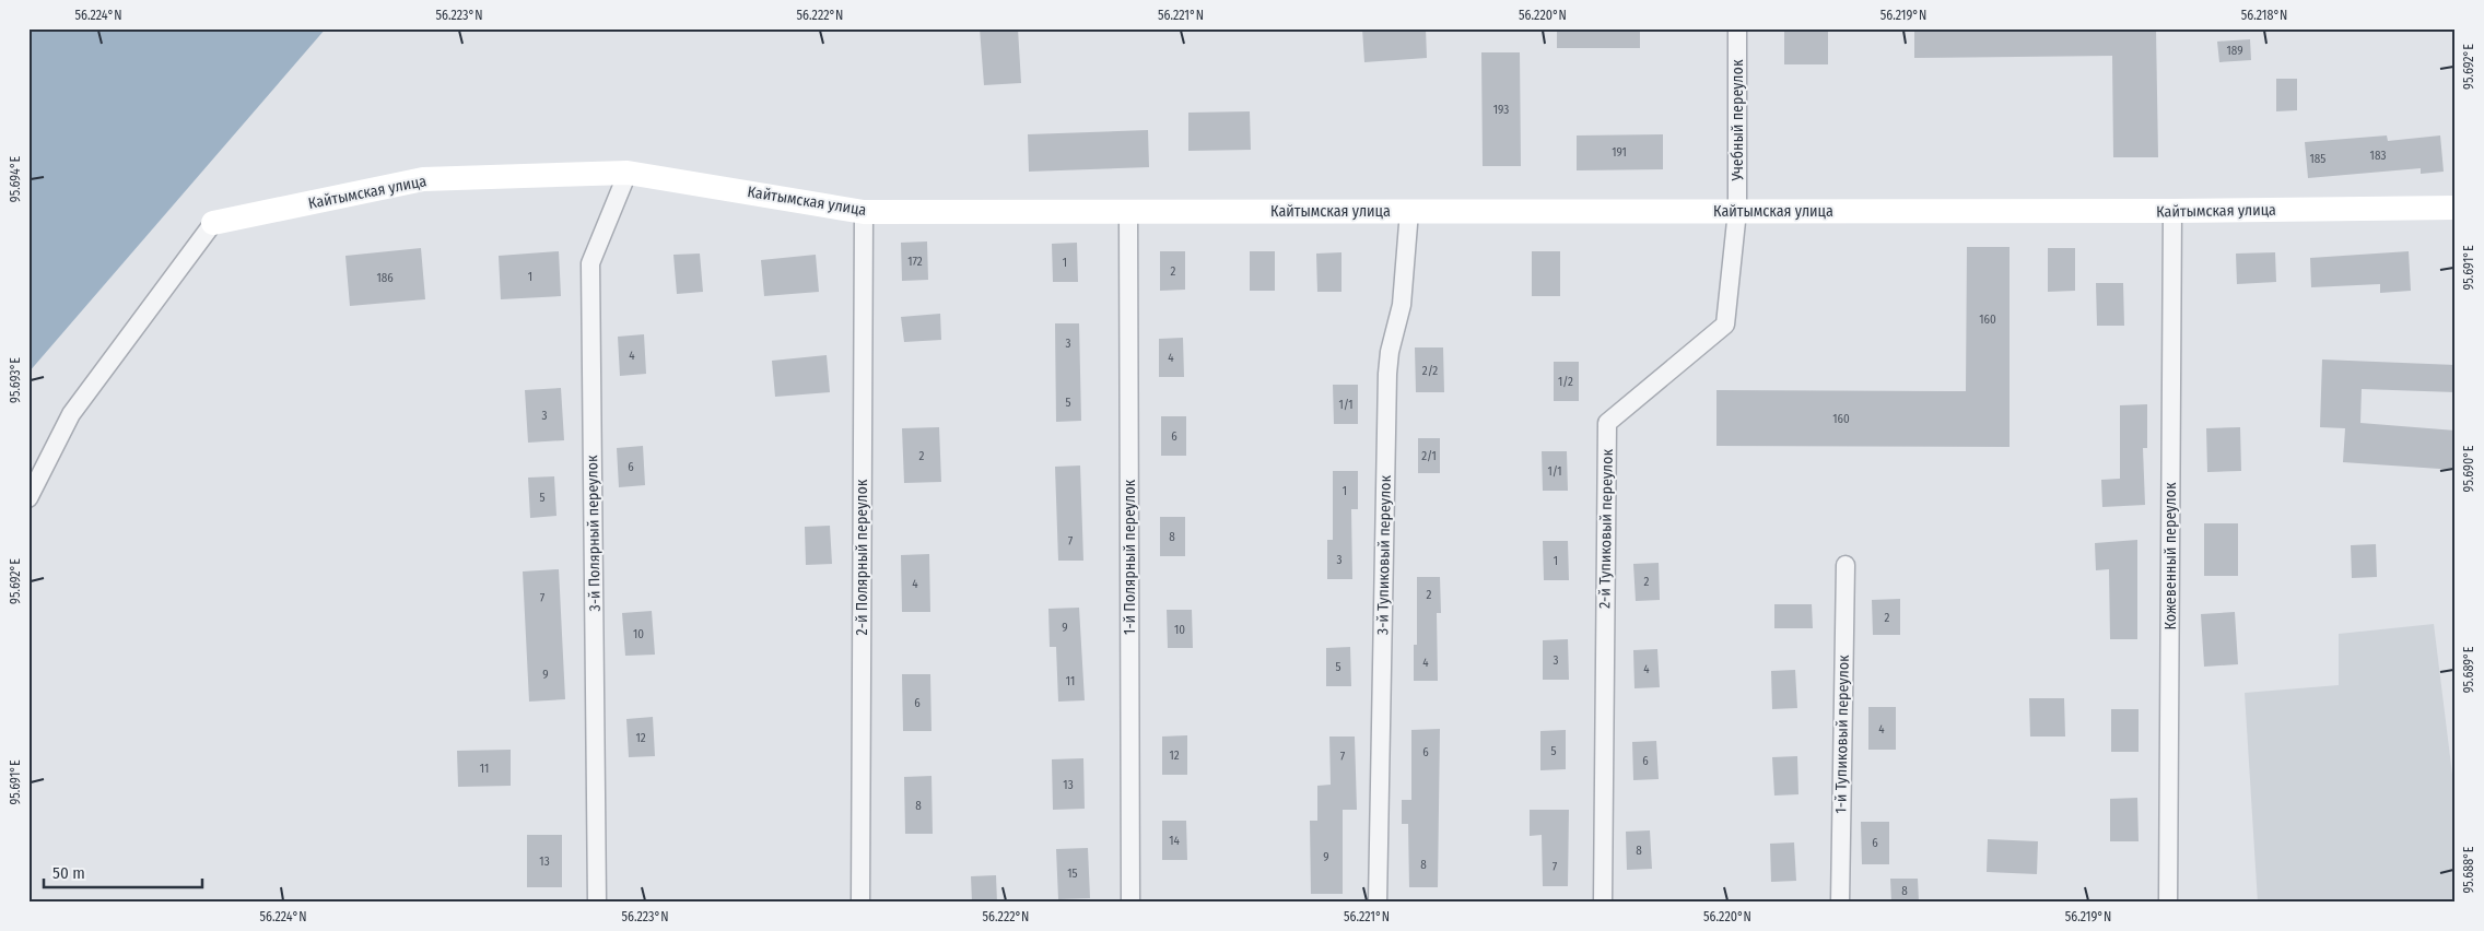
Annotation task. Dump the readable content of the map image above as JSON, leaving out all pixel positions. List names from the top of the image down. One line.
{"streets":{"street":["Учебный переулок","Кайтымская улица","2-й Тупиковый переулок","3-й Полярный переулок","3-й Тупиковый переулок","Кожевенный переулок","2-й Полярный переулок","1-й Полярный переулок","1-й Тупиковый переулок"]},"crossings":[["Учебный переулок","Кайтымская улица"],["Учебный переулок","2-й Тупиковый переулок"],["Кайтымская улица","2-й Тупиковый переулок"],["Кайтымская улица","3-й Полярный переулок"],["Кайтымская улица","3-й Тупиковый переулок"],["Кайтымская улица","Кожевенный переулок"],["Кайтымская улица","2-й Полярный переулок"],["Кайтымская улица","1-й Полярный переулок"]],"house_numbers":["189","193","191","183","185","172","1","2","1","186","160","3","4","4","2/2","1/2","5","1/1","3","160","6","2","2/1","6","1/1","1","5","8","7","3","1","2","4","2","7","2","9","10","10","3","4","5","4","9","11","6","4","12","5","6","12","7","6","11","13","8","14","6","8","9","13","8","7","15","8"],"scale_bar":"50 m","coordinates":["56.224°N","56.223°N","56.222°N","56.221°N","56.220°N","56.219°N","56.218°N","95.692°E","95.694°E","95.691°E","95.693°E","95.690°E","95.689°E","95.688°E"]}
